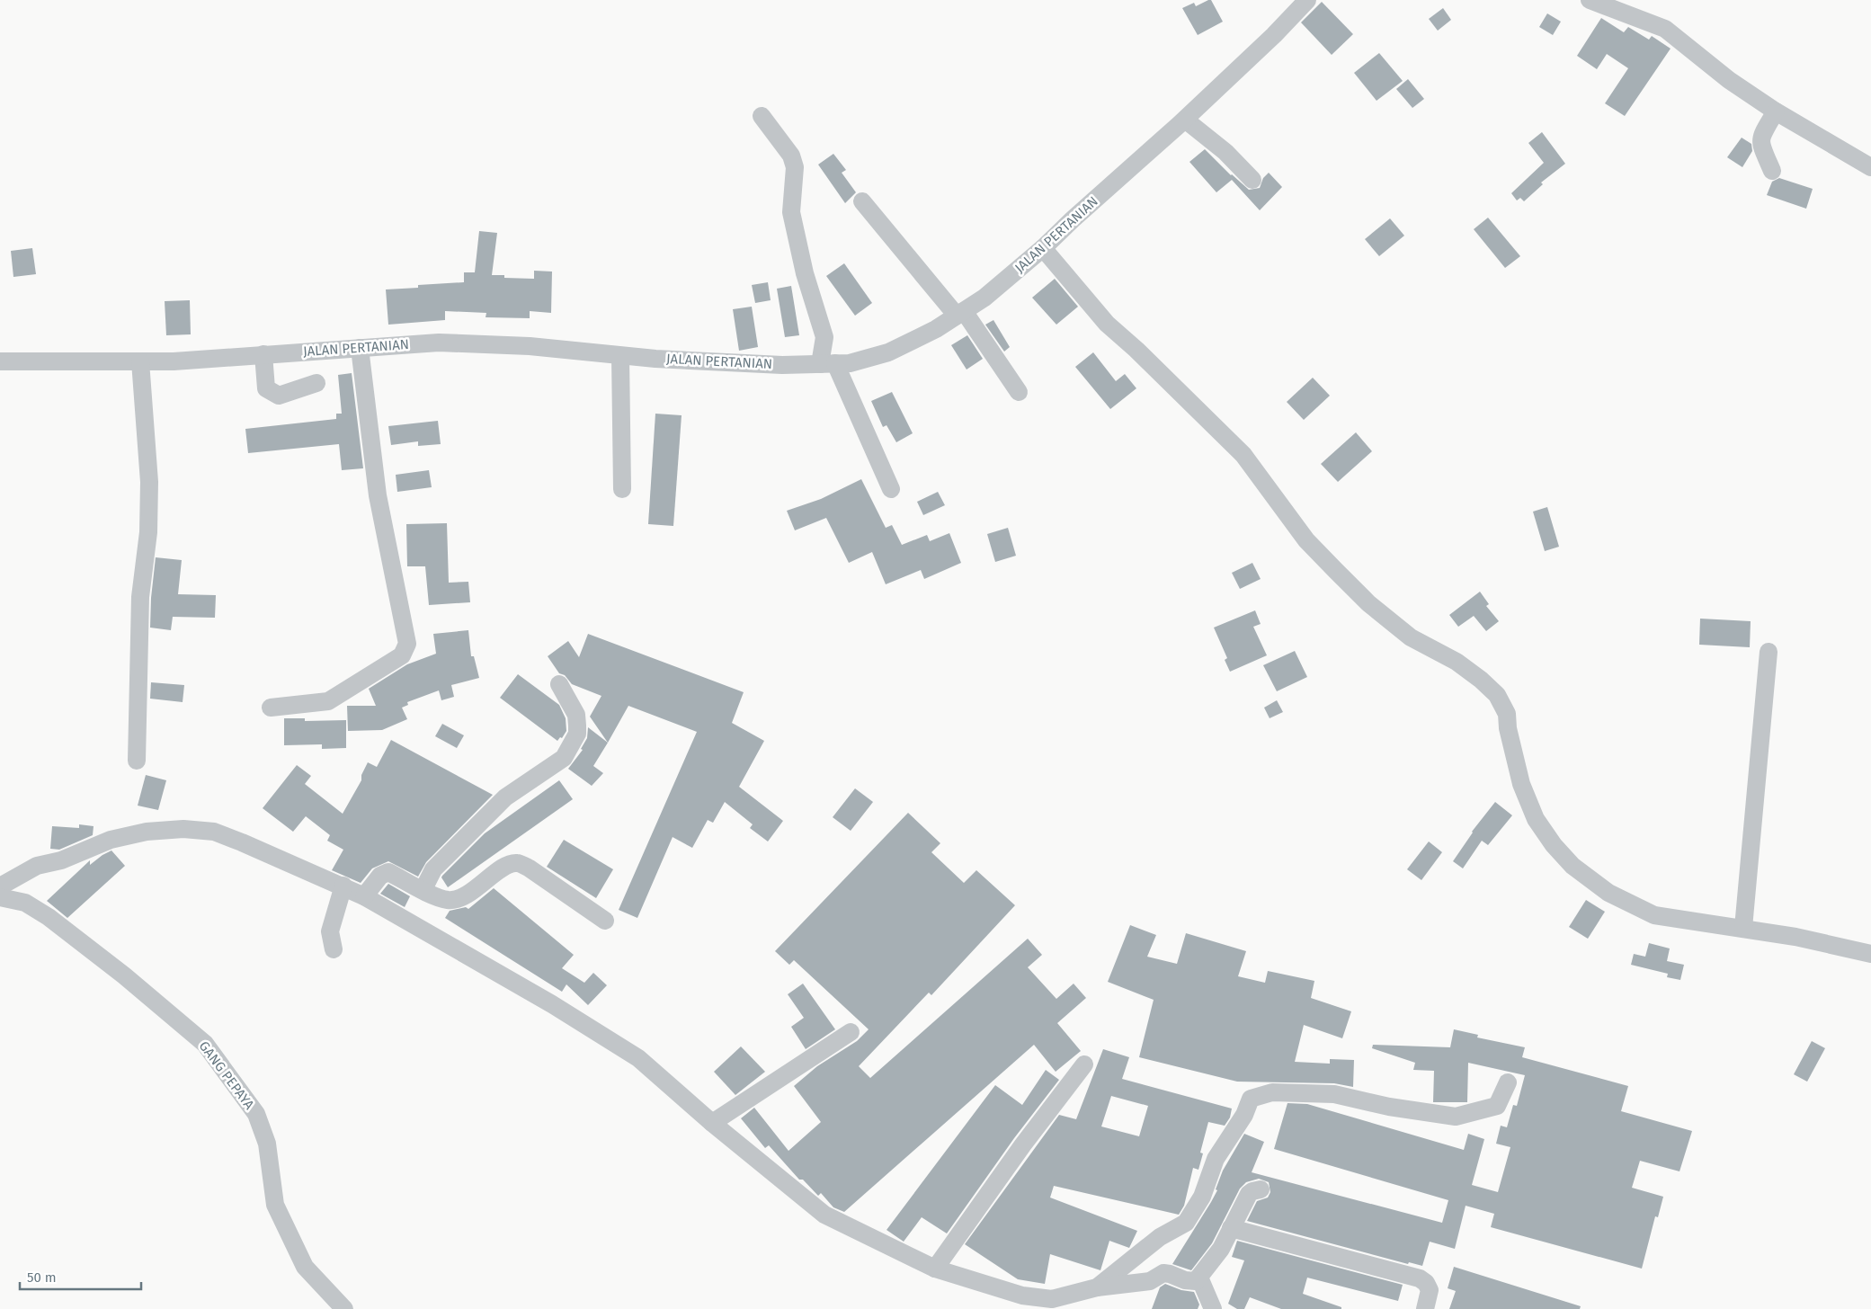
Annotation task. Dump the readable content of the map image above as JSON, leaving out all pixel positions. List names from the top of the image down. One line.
{"streets":{"street":["JALAN PERTANIAN","GANG PEPAYA"]},"scale_bar":"50 m"}
